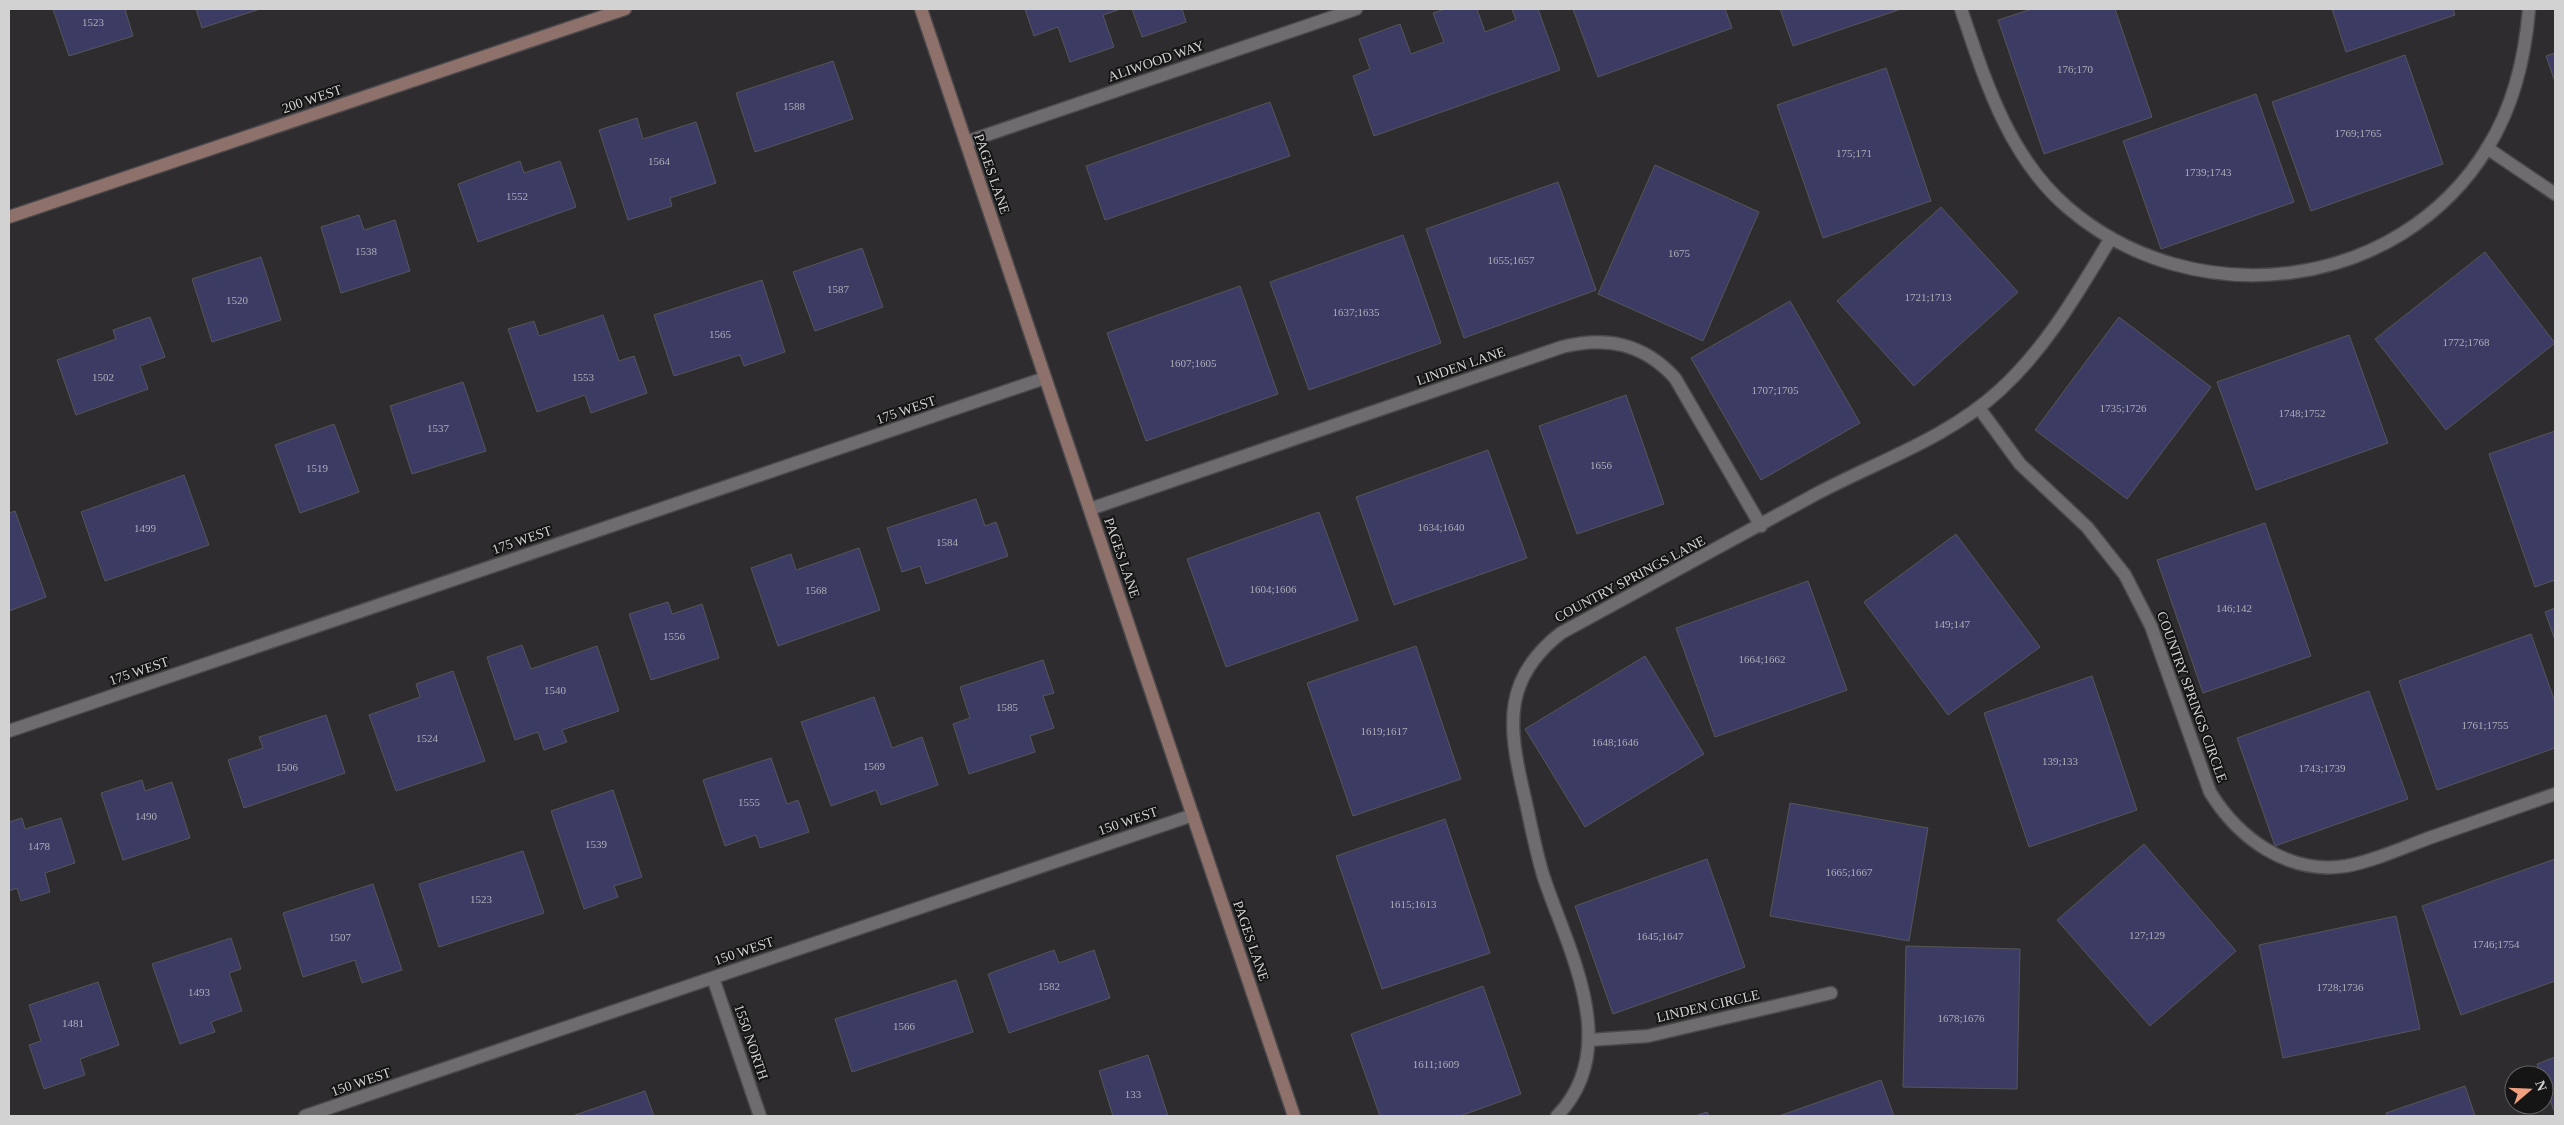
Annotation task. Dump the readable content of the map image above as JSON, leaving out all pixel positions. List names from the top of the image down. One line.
{"streets":{"street":["ALIWOOD WAY","200 WEST","PAGES LANE","LINDEN LANE","175 WEST","COUNTRY SPRINGS LANE","COUNTRY SPRINGS CIRCLE","150 WEST","LINDEN CIRCLE","1550 NORTH"]},"crossings":[["ALIWOOD WAY","PAGES LANE"],["PAGES LANE","LINDEN LANE"],["PAGES LANE","175 WEST"],["PAGES LANE","150 WEST"],["LINDEN LANE","COUNTRY SPRINGS LANE"],["COUNTRY SPRINGS LANE","COUNTRY SPRINGS CIRCLE"],["COUNTRY SPRINGS LANE","LINDEN CIRCLE"],["150 WEST","1550 NORTH"]],"house_numbers":["1523","176;170","1588","1769;1765","175;171","1564","1739;1743","1552","1538","1675","1655;1657","1587","1721;1713","1520","1637;1635","1565","1772;1768","1607;1605","1502","1553","1707;1705","1735;1726","1748;1752","1537","1656","1519","1634;1640","1499","1584","1604;1606","1568","146;142","149;147","1556","1664;1662","1540","1585","1761;1755","1619;1617","1524","1648;1646","139;133","1569","1506","1743;1739","1555","1490","1539","1478","1665;1667","1523","1615;1613","127;129","1645;1647","1507","1746;1754","1582","1728;1736","1493","1678;1676","1481","1566","1611;1609","133"],"north":"right"}
